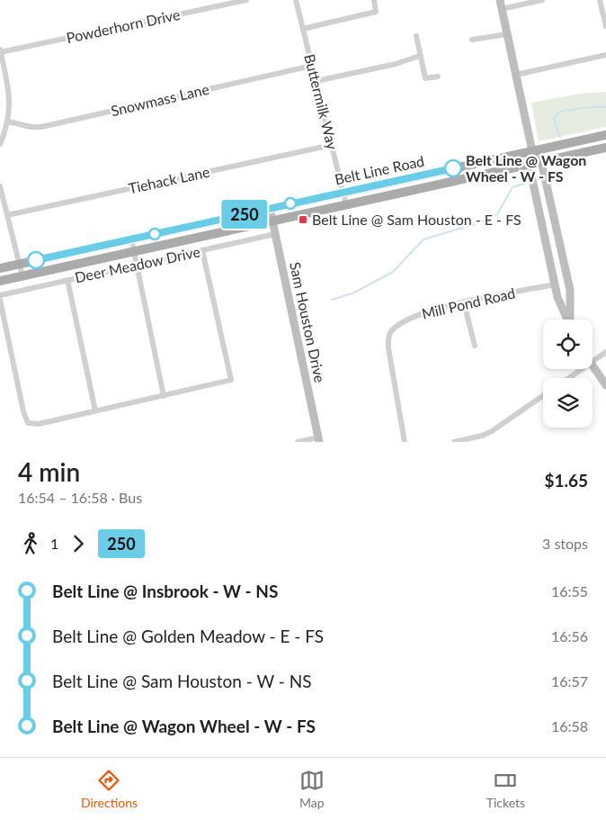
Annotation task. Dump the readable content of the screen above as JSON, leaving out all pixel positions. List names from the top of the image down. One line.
{"streets":{"main road":["Belt Line Road"],"street":["Powderhorn Drive","Snowmass Lane","Buttermilk Way","Tiehack Lane","Deer Meadow Drive","Mill Pond Road","Sam Houston Drive"]},"crossings":[["Snowmass Lane","Buttermilk Way"],["Buttermilk Way","Belt Line Road"],["Buttermilk Way","Tiehack Lane"],["Belt Line Road","Sam Houston Drive"],["Deer Meadow Drive","Sam Houston Drive"]],"places":{"other":["Belt Line @ Wagon Wheel - W - FS"],"transit":["Belt Line @ Sam Houston - E - FS"]},"lines":["bus line 250"],"page":{"on_map":"250","heading":["4 min","16:54 – 16:58 · Bus","$1.65"],"legs":["1","250","3 stops"],"list":[{"name":"Belt Line @ Insbrook - W - NS","value":"16:55"},{"name":"Belt Line @ Golden Meadow - E - FS","value":"16:56"},{"name":"Belt Line @ Sam Houston - W - NS","value":"16:57"},{"name":"Belt Line @ Wagon Wheel - W - FS","value":"16:58"}],"tabs":["Directions","Map","Tickets"]}}
